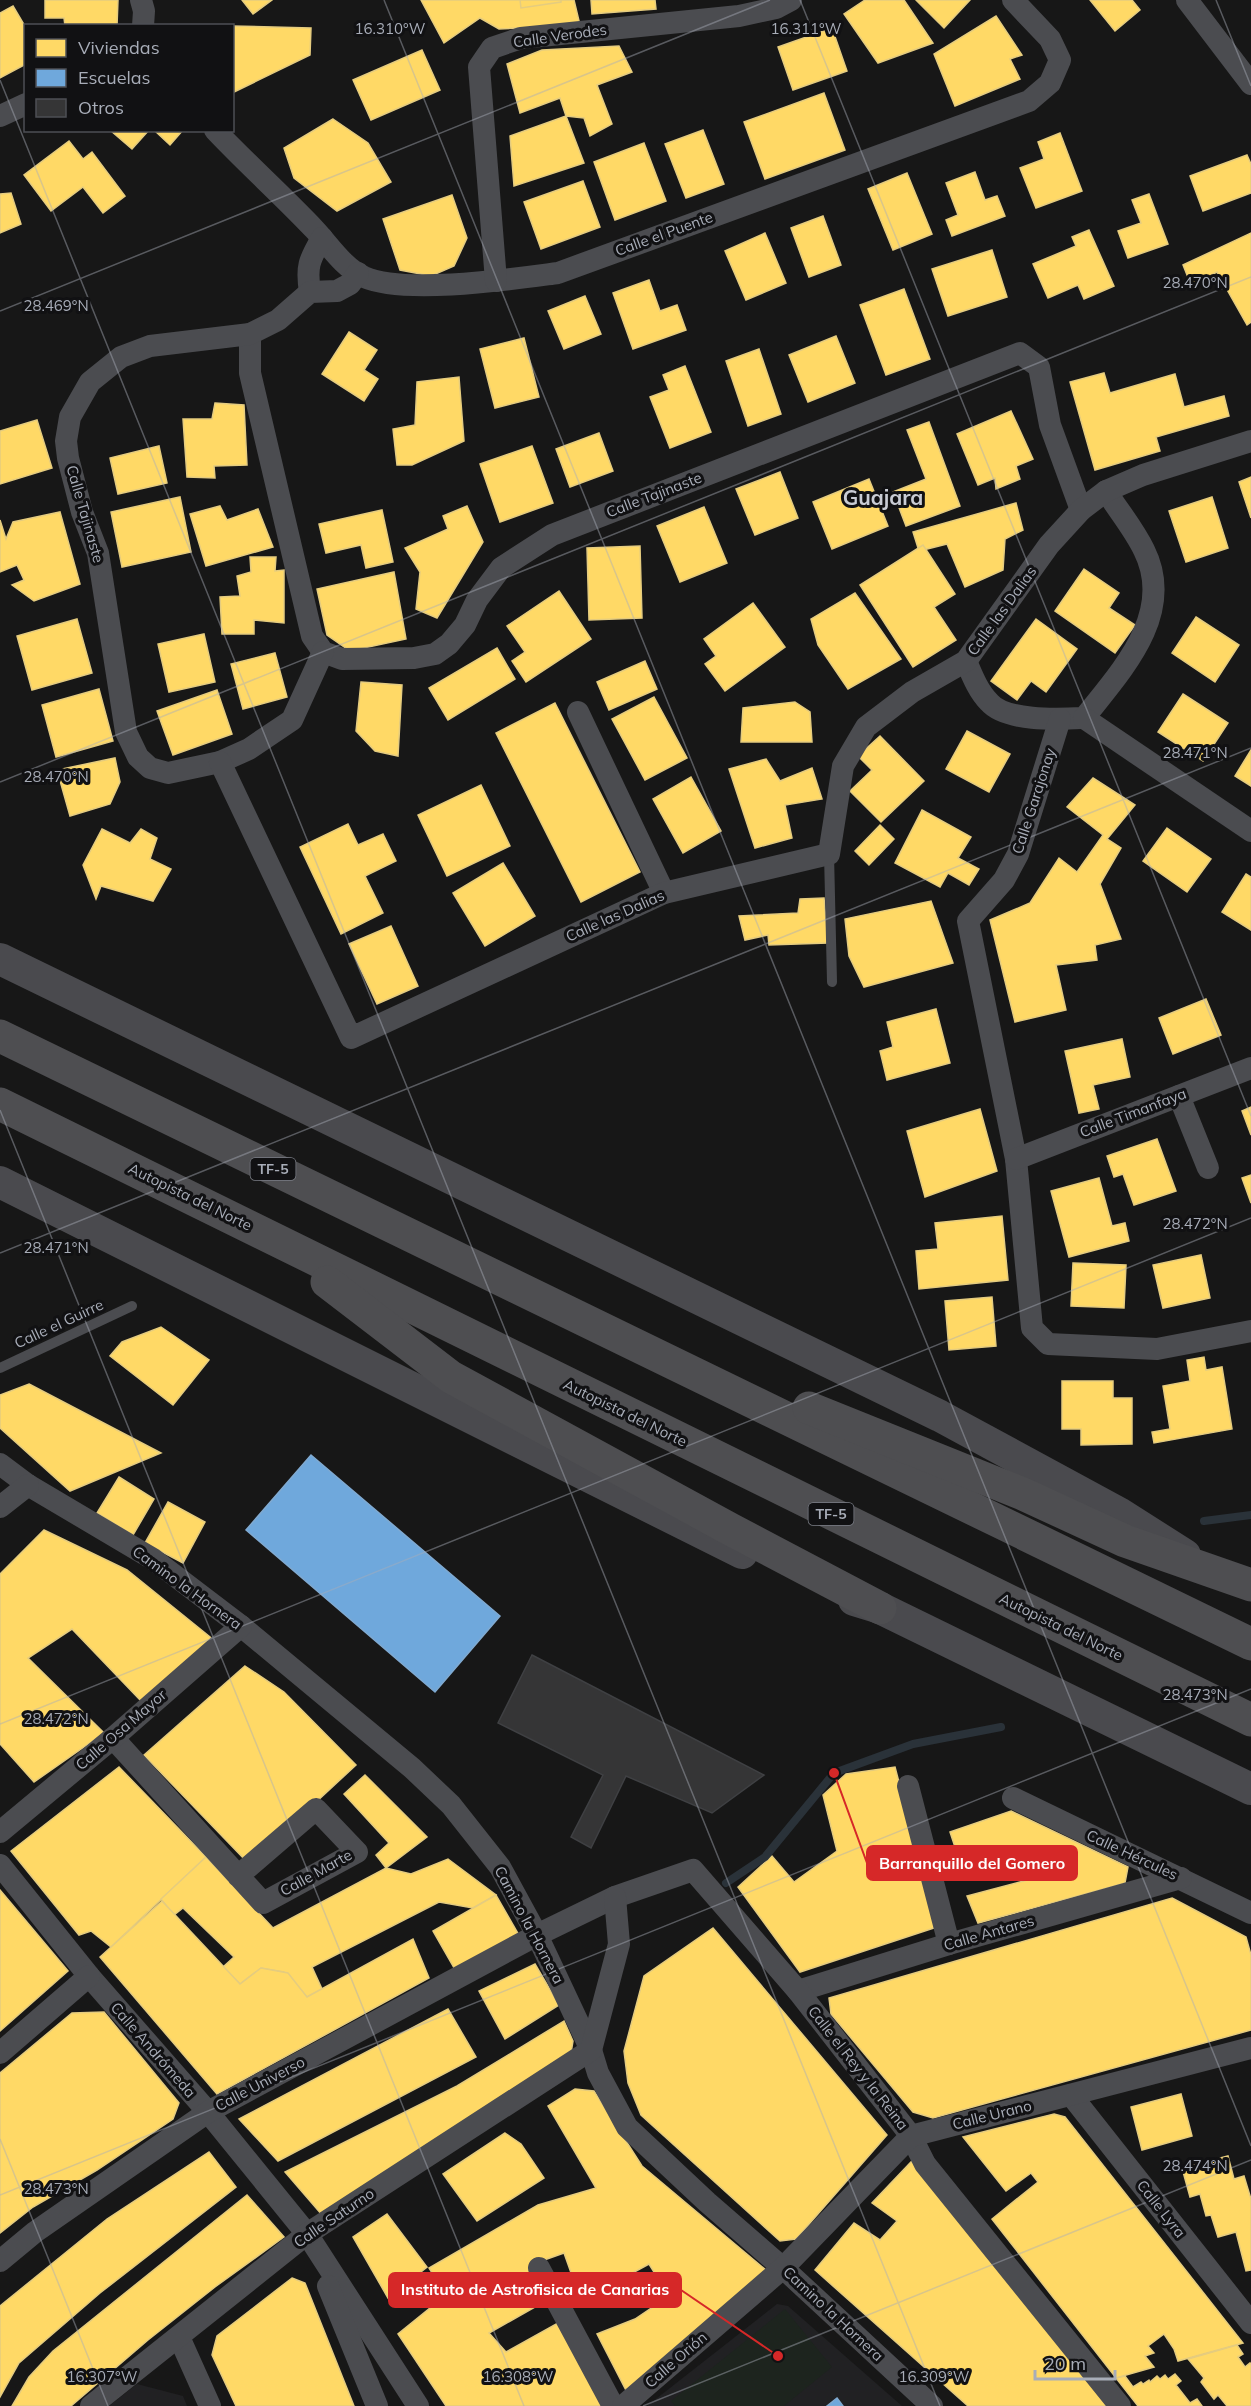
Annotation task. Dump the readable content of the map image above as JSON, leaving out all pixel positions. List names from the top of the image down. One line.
{"streets":{"highway":["TF-5","Autopista del Norte"],"street":["Calle Verodes","Calle el Puente","Calle Tajinaste","Calle las Dalias","Calle Garajonay","Calle Timanfaya","Camino la Hornera","Calle Osa Mayor","Calle Hércules","Calle Marte","Calle Antares","Calle Andrómeda","Calle el Rey y la Reina","Calle Universo","Calle Urano","Calle Lyra","Calle Saturno","Calle Orión"],"lane":["Calle el Guirre"]},"crossings":[["Calle Verodes","Calle el Puente"],["Calle Tajinaste","Calle las Dalias"],["Calle Garajonay","Calle Timanfaya"],["Camino la Hornera","Calle Osa Mayor"],["Camino la Hornera","Calle el Rey y la Reina"],["Camino la Hornera","Calle Universo"],["Camino la Hornera","Calle Saturno"],["Camino la Hornera","Calle Orión"],["Calle Osa Mayor","Calle Marte"],["Calle Hércules","Calle Antares"],["Calle Antares","Calle el Rey y la Reina"],["Calle Andrómeda","Calle Universo"],["Calle Andrómeda","Calle Saturno"],["Calle el Rey y la Reina","Calle Universo"],["Calle el Rey y la Reina","Calle Urano"],["Calle Urano","Calle Lyra"]],"districts":["Guajara"],"places":["Barranquillo del Gomero","Instituto de Astrofisica de Canarias"],"legend":["Viviendas","Escuelas","Otros"],"scale_bar":"20 m","coordinates":["16.310°W","16.311°W","28.470°N","28.469°N","28.471°N","28.472°N","28.473°N","28.474°N","16.307°W","16.308°W","16.309°W"]}
